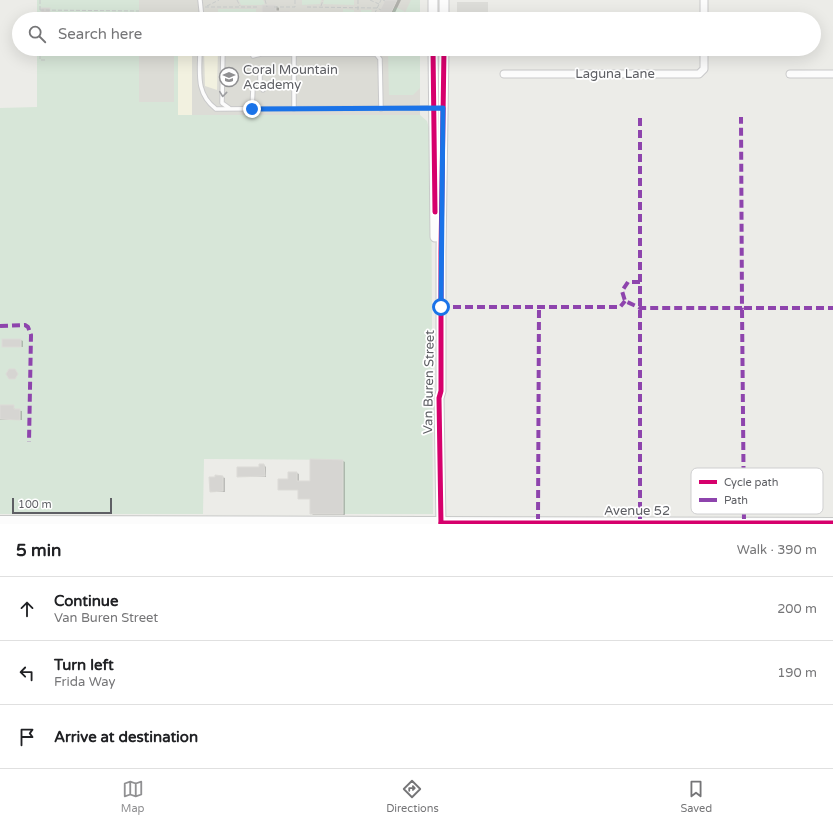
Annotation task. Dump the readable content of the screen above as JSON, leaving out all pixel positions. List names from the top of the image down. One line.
{"streets":{"main road":["Avenue 52"],"street":["Laguna Lane","Van Buren Street"]},"crossings":[["Van Buren Street","Avenue 52"]],"places":{"school or university":["Coral Mountain Academy"]},"legend":["Cycle path","Path"],"scale_bar":"100 m","page":{"search":"Search here","scale":"100 m","heading":["5 min","Walk · 390 m"],"list":[["Continue","Van Buren Street","200 m"],["Turn left","Frida Way","190 m"],"Arrive at destination"],"nav":["Map","Directions","Saved"]}}
